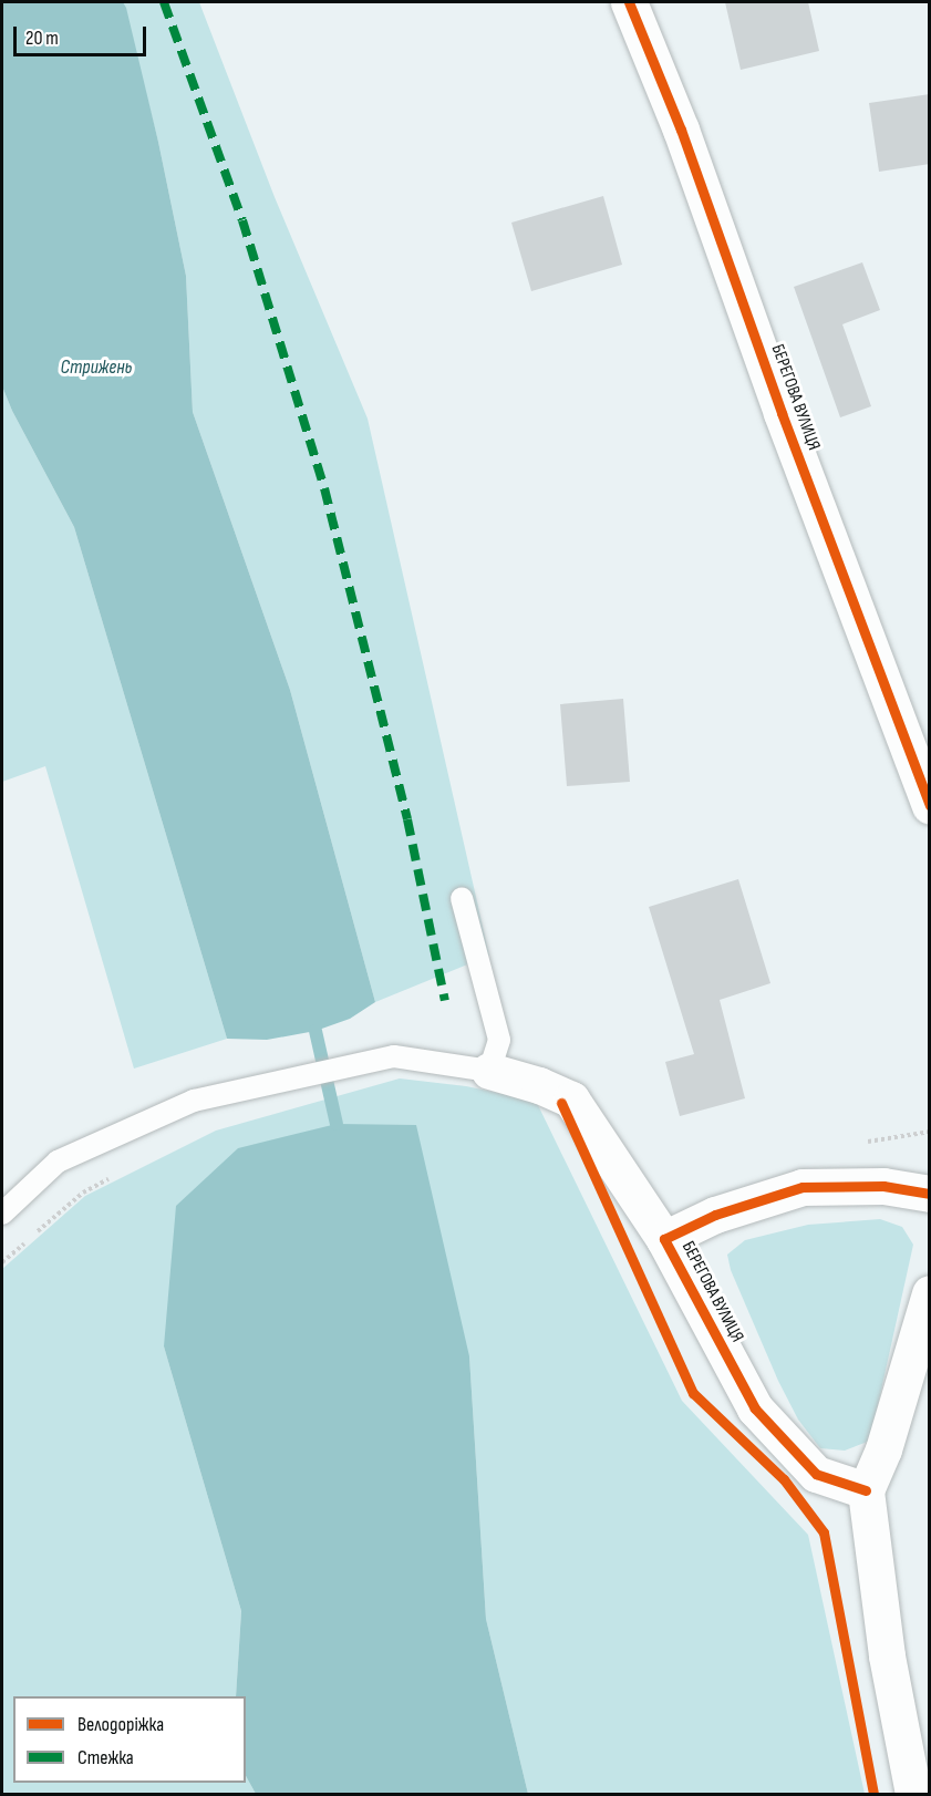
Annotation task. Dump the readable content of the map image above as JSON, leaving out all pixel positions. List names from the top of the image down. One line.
{"streets":{"street":["БЕРЕГОВА ВУЛИЦЯ"]},"water":["Стрижень"],"legend":["Велодоріжка","Стежка"],"scale_bar":"20 m"}
